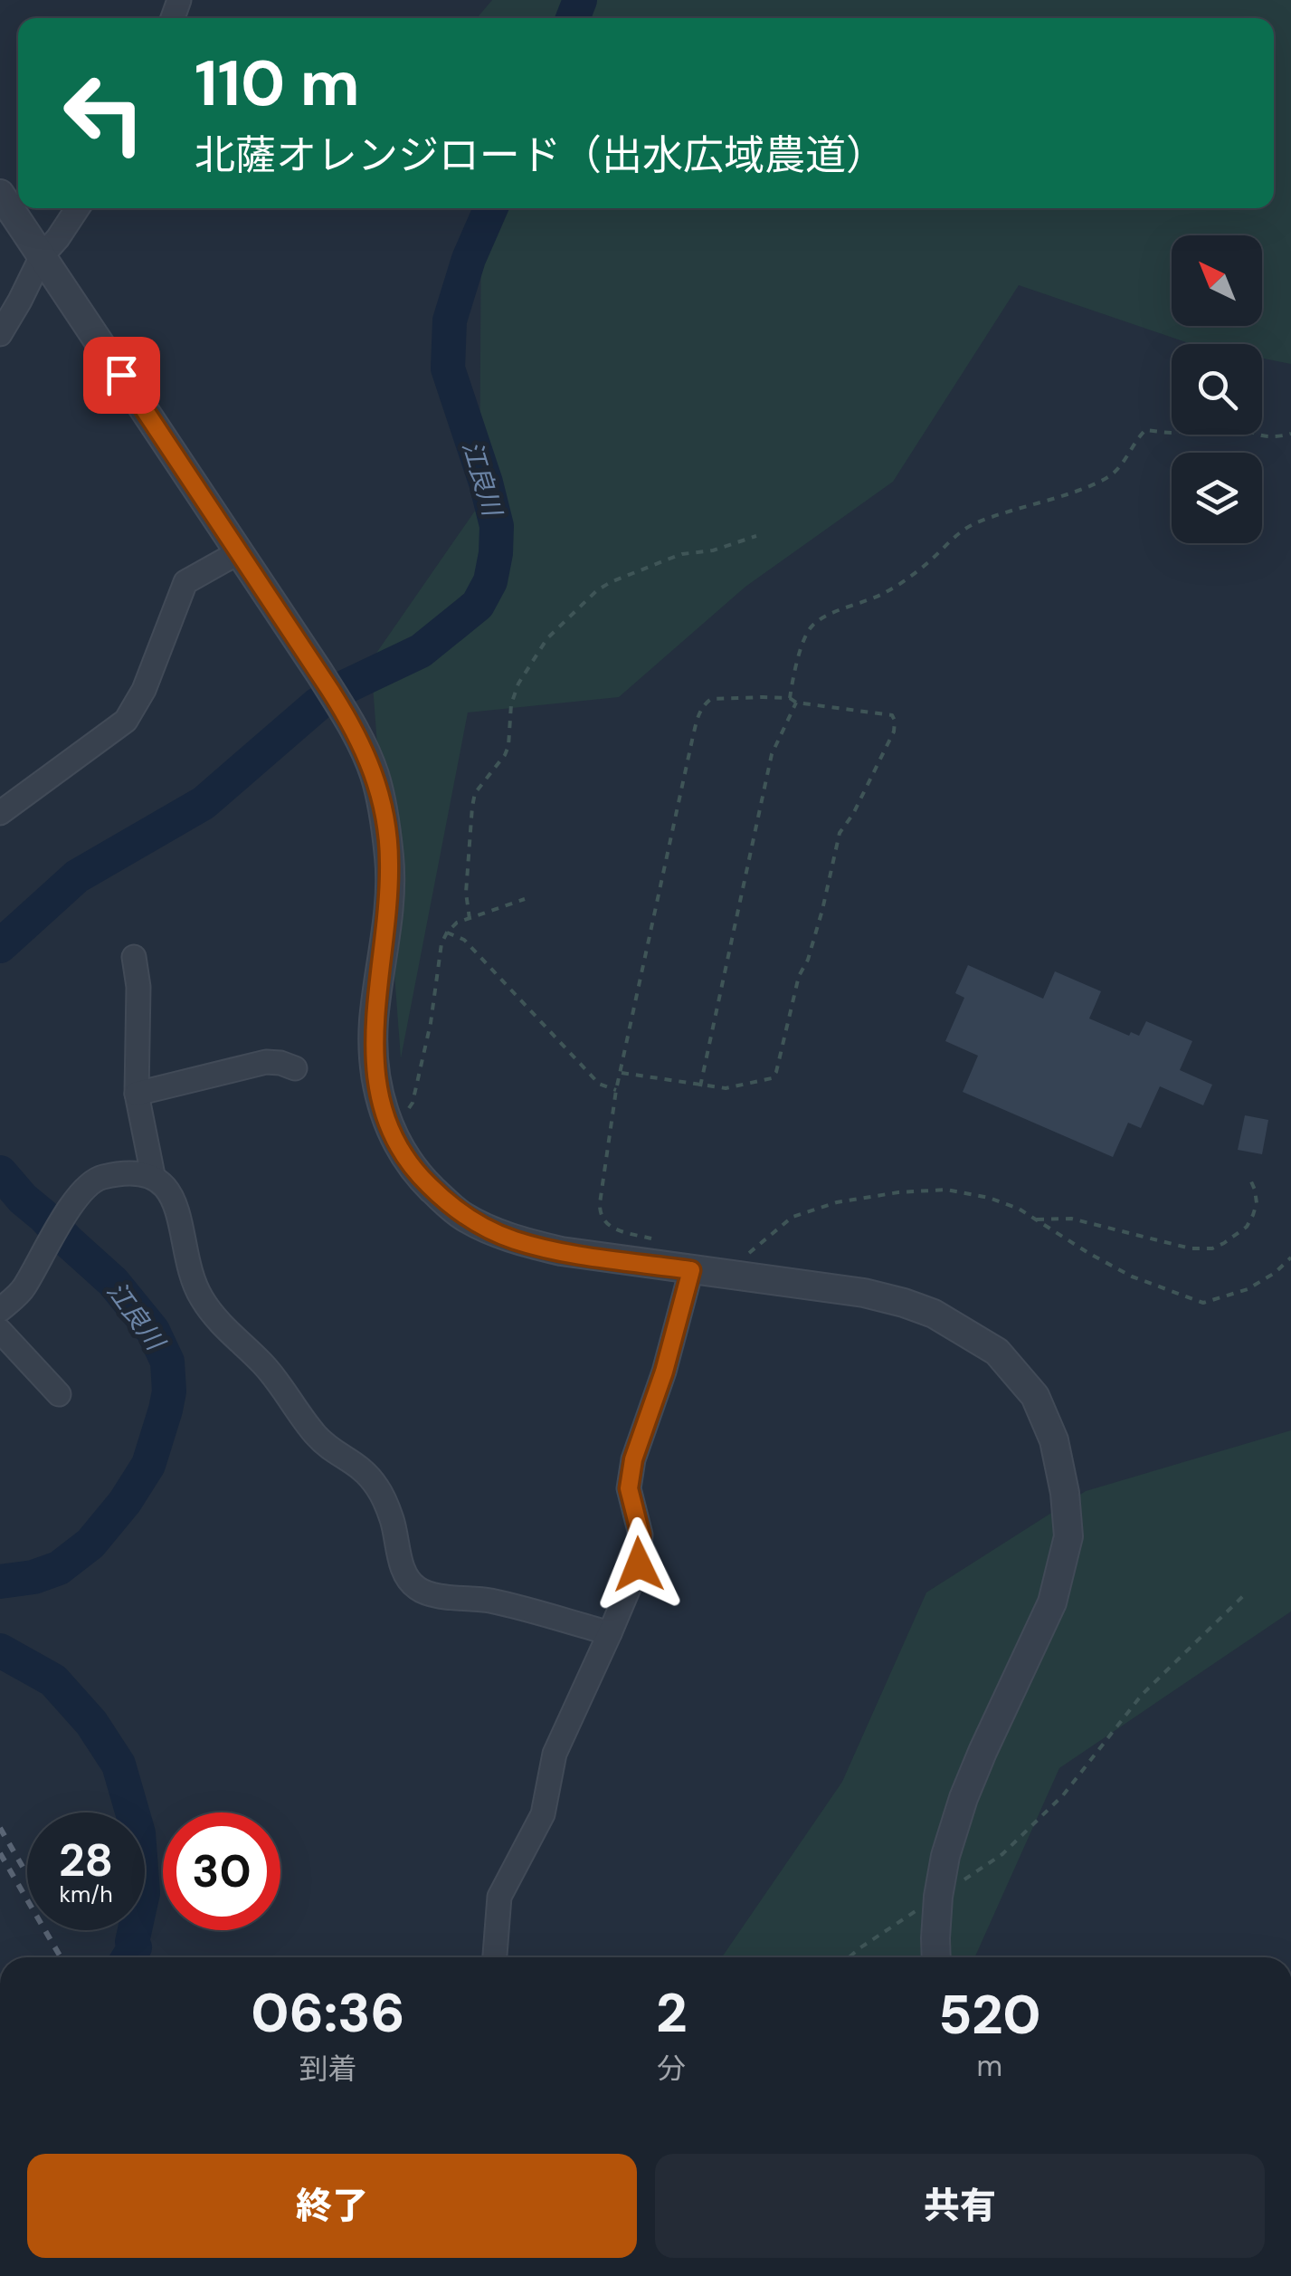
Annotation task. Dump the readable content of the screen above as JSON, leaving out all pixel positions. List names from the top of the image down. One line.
{"water":["江良川"],"north":"top left","page":{"turn":["110 m","北薩オレンジロード（出水広域農道）"],"speed":"28 km/h","limit":"30","eta":["06:36","到着","2","分","520","m"],"buttons":["終了","共有"]}}
